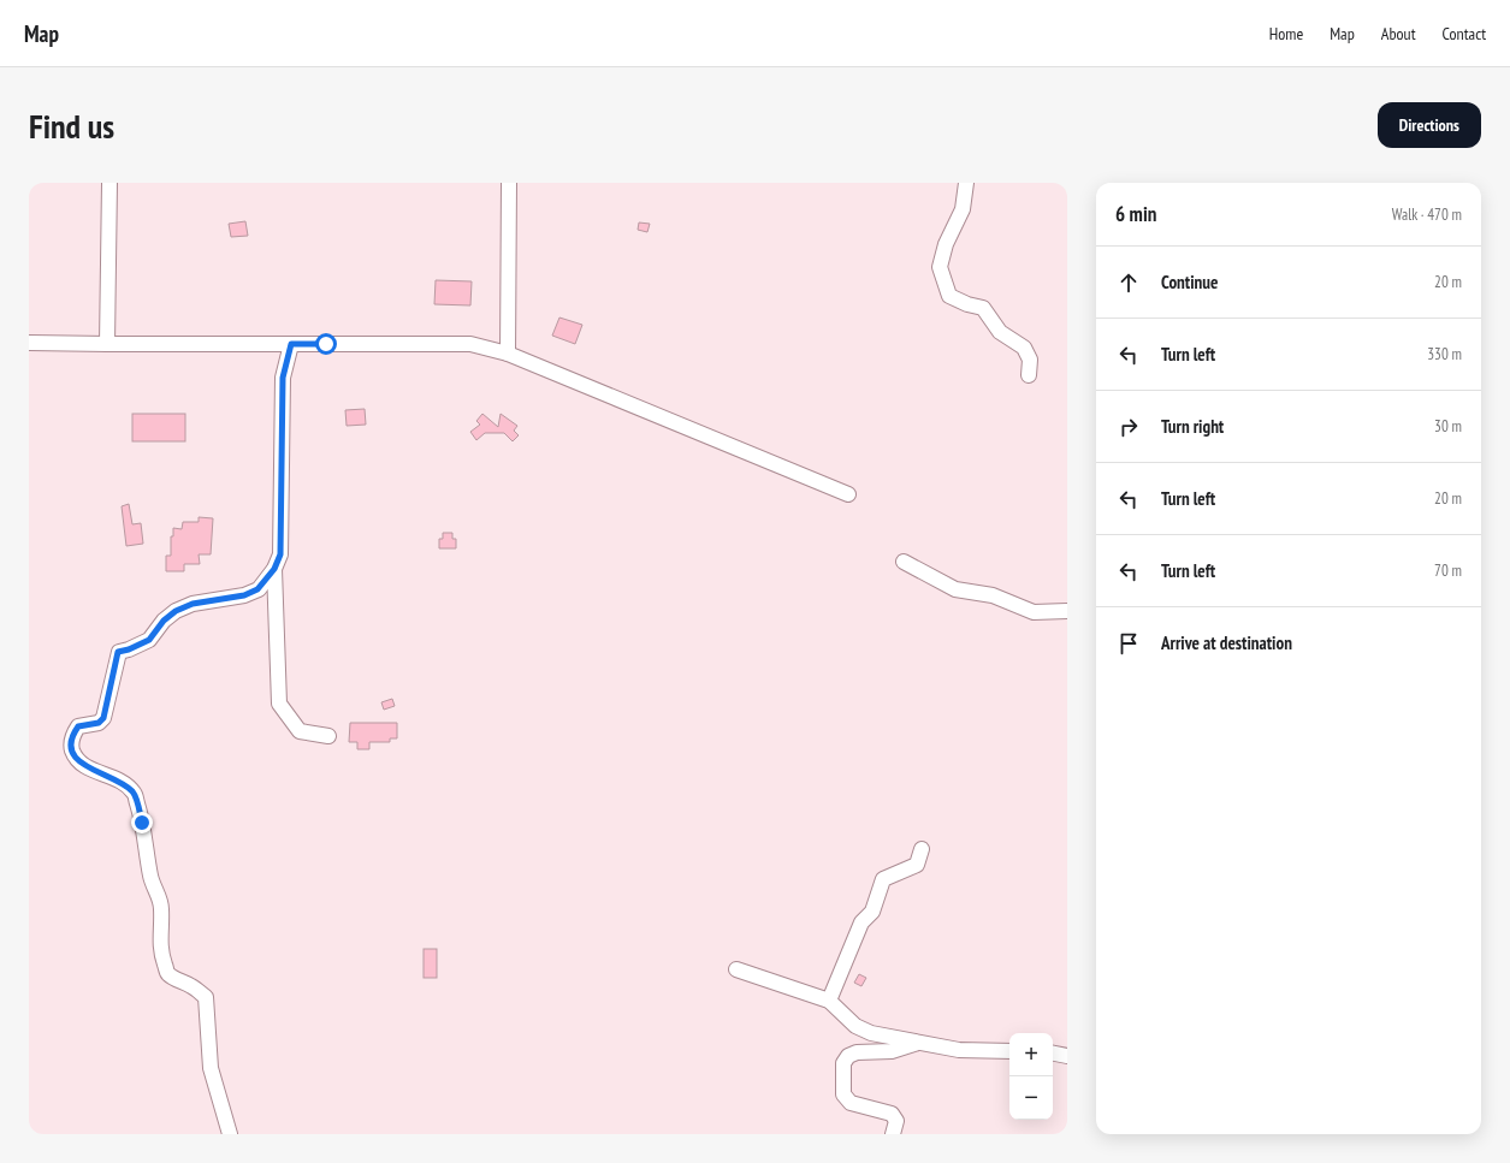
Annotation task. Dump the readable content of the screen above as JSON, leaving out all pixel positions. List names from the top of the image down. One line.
{"page":{"header":"Map","nav":["Home","Map","About","Contact"],"buttons":"Directions","title":"Find us","heading":["6 min","Walk · 470 m"],"list":[["Continue","20 m"],["Turn left","330 m"],["Turn right","30 m"],["Turn left","20 m"],["Turn left","70 m"],"Arrive at destination"],"map_buttons":["+","−"]}}
